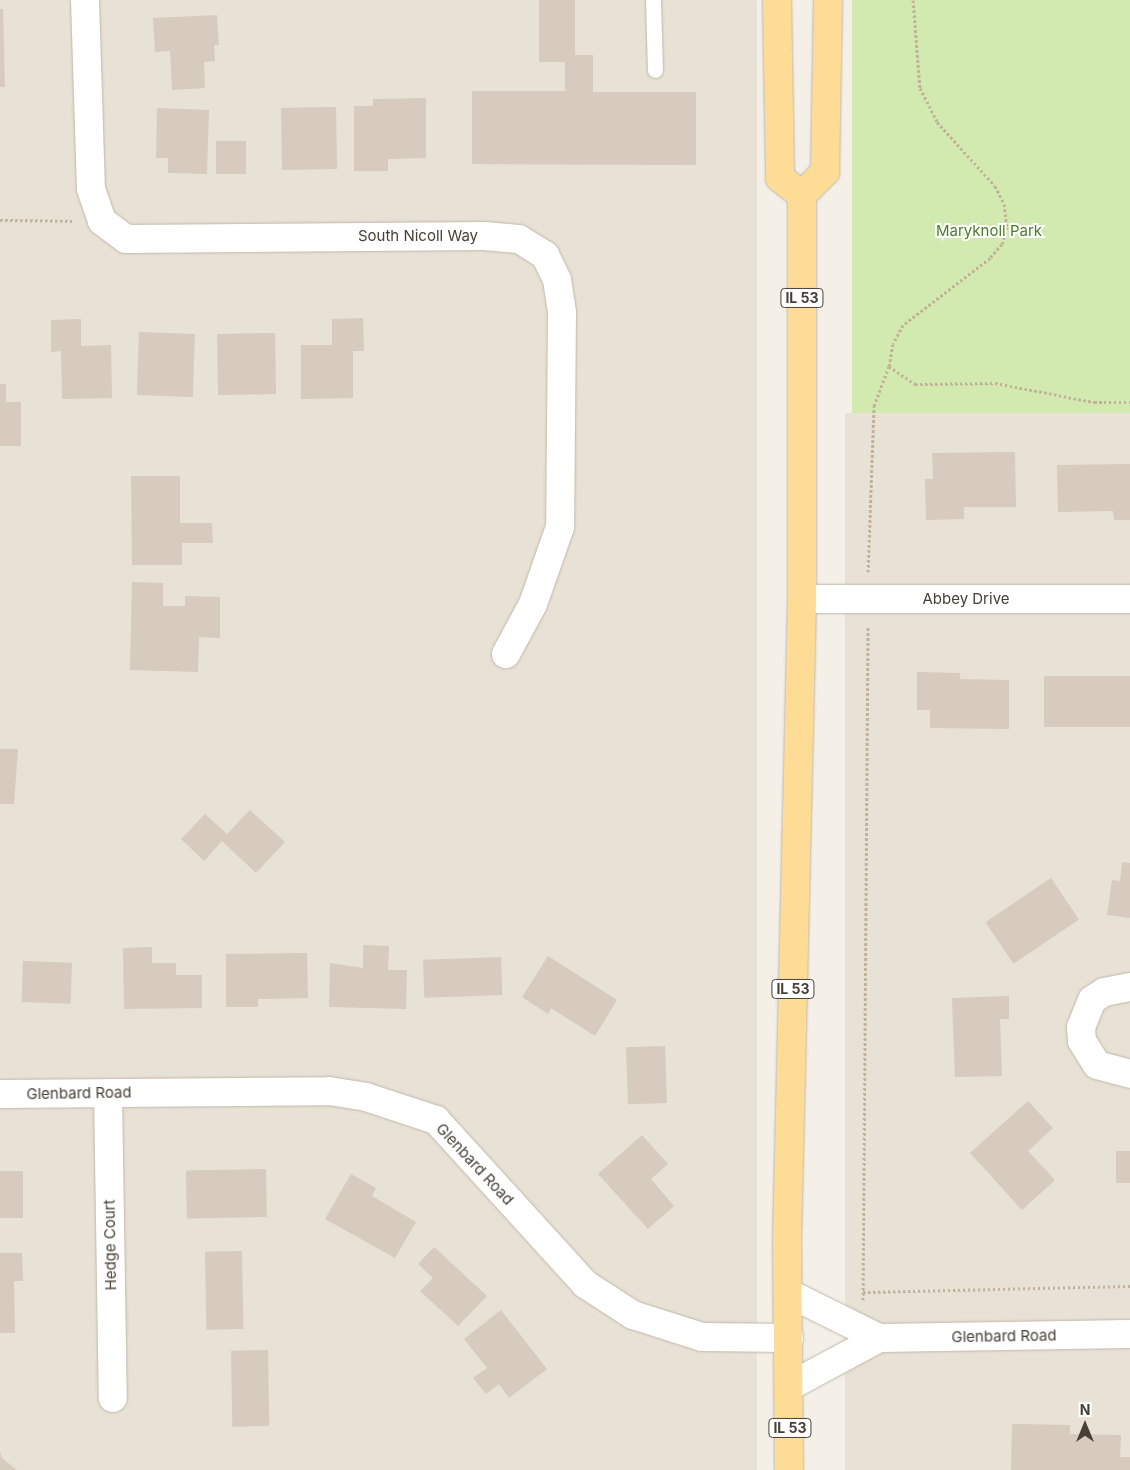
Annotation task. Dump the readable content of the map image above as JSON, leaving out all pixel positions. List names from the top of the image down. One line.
{"streets":{"main road":["IL 53"],"street":["South Nicoll Way","Abbey Drive","Glenbard Road","Hedge Court"]},"crossings":[["IL 53","Abbey Drive"],["IL 53","Glenbard Road"],["Glenbard Road","Hedge Court"]],"parks":["Maryknoll Park"],"north":"top"}
